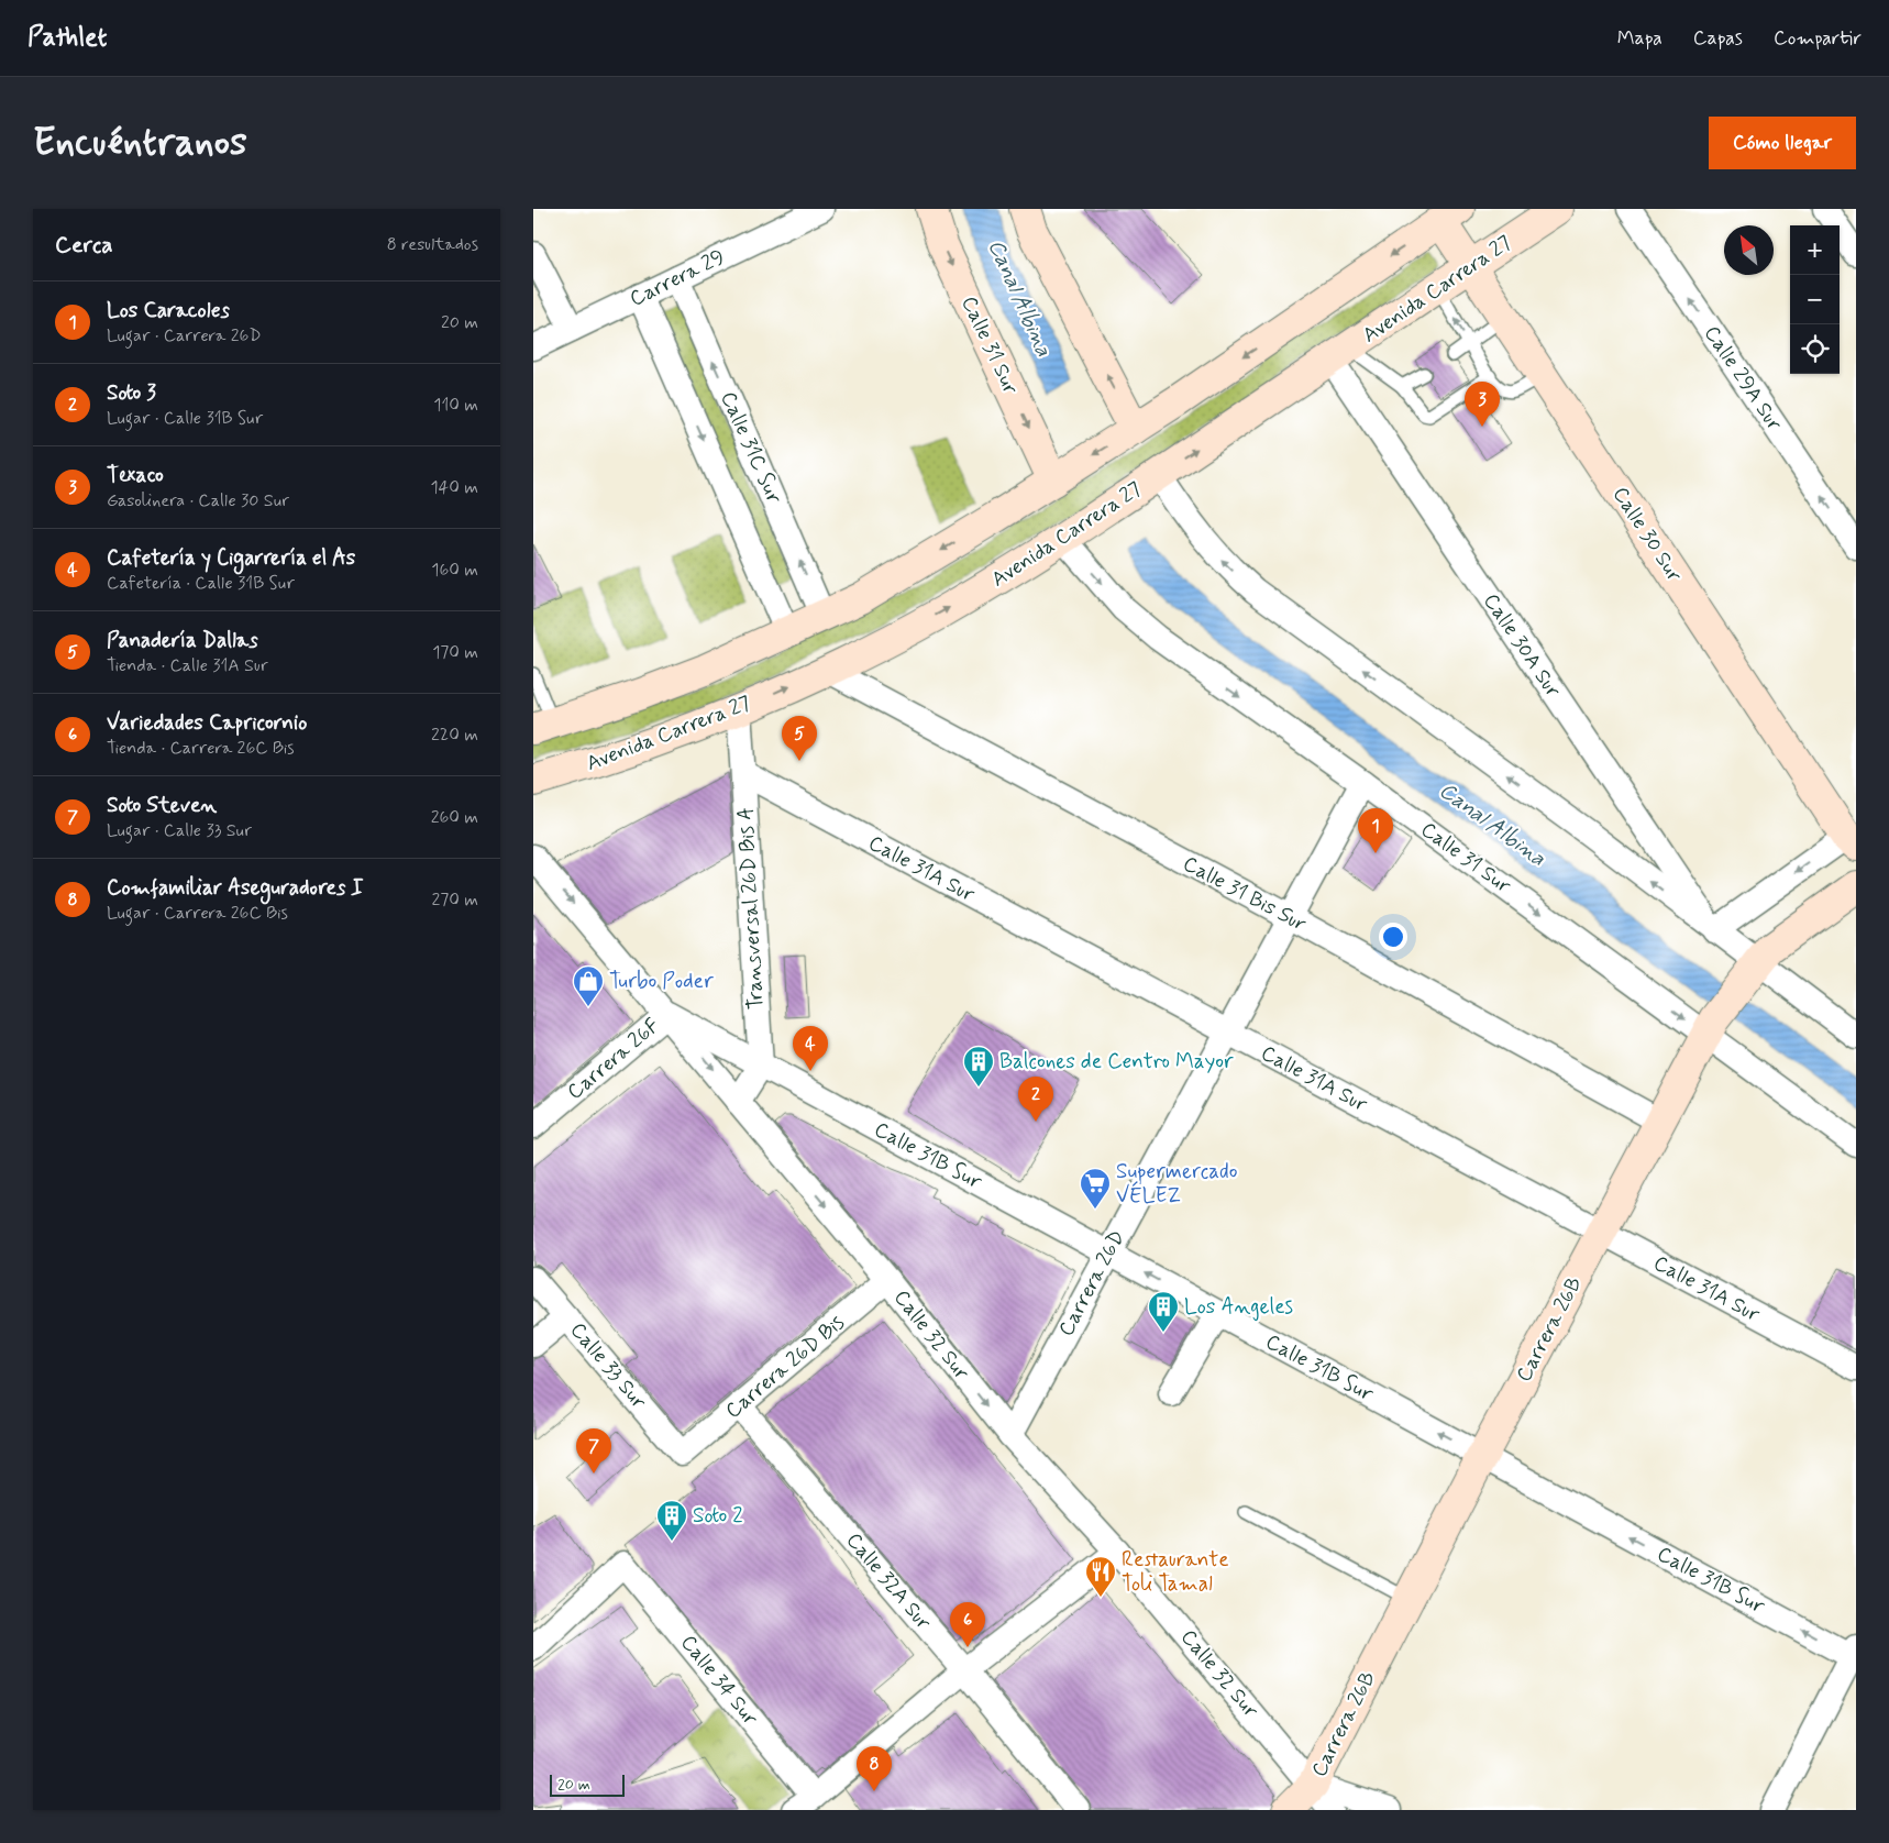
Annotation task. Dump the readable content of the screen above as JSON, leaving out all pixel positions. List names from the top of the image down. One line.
{"streets":{"street":["Carrera 29","Avenida Carrera 27","Calle 31 Sur","Calle 29A Sur","Calle 31C Sur","Calle 30 Sur","Calle 30A Sur","Calle 31A Sur","Calle 31 Bis Sur","Transversal 26D Bis A","Carrera 26F","Calle 31B Sur","Carrera 26D","Carrera 26B","Calle 32 Sur","Calle 33 Sur","Carrera 26D Bis","Calle 32A Sur","Calle 34 Sur"]},"crossings":[["Carrera 29","Calle 31C Sur"],["Avenida Carrera 27","Calle 31 Sur"],["Avenida Carrera 27","Calle 30 Sur"],["Avenida Carrera 27","Calle 30A Sur"],["Avenida Carrera 27","Calle 31 Bis Sur"],["Avenida Carrera 27","Transversal 26D Bis A"],["Calle 31 Sur","Carrera 26D"],["Calle 31 Sur","Carrera 26B"],["Calle 31A Sur","Transversal 26D Bis A"],["Calle 31A Sur","Carrera 26D"],["Calle 31A Sur","Carrera 26B"],["Calle 31 Bis Sur","Carrera 26D"],["Calle 31 Bis Sur","Carrera 26B"],["Transversal 26D Bis A","Calle 31B Sur"],["Carrera 26F","Calle 31B Sur"],["Carrera 26F","Calle 32 Sur"],["Calle 31B Sur","Carrera 26D"],["Calle 31B Sur","Carrera 26B"],["Calle 31B Sur","Calle 32 Sur"],["Carrera 26D","Calle 32 Sur"],["Carrera 26B","Calle 32 Sur"],["Calle 32 Sur","Carrera 26D Bis"],["Calle 33 Sur","Carrera 26D Bis"],["Carrera 26D Bis","Calle 32A Sur"]],"one_way":["Calle 29A Sur","Calle 31B Sur","Calle 32 Sur"],"water":["Canal Albina"],"places":{"shop":["Turbo Poder"],"building":["Balcones de Centro Mayor","Los Angeles","Soto 2"],"supermarket":["Supermercado VÉLEZ"],"restaurant":["Restaurante Toli Tamal"]},"scale_bar":"20 m","north":"top left","page":{"header":"Pathlet","nav":["Mapa","Capas","Compartir"],"buttons":"Cómo llegar","title":"Encuéntranos","heading":["Cerca","8 resultados"],"map_buttons":["+","−"],"list":[{"mark":"1","name":"Los Caracoles","note":"Lugar · Carrera 26D","value":"20 m"},{"mark":"2","name":"Soto 3","note":"Lugar · Calle 31B Sur","value":"110 m"},{"mark":"3","name":"Texaco","note":"Gasolinera · Calle 30 Sur","value":"140 m"},{"mark":"4","name":"Cafetería y Cigarrería el As","note":"Cafetería · Calle 31B Sur","value":"160 m"},{"mark":"5","name":"Panadería Dallas","note":"Tienda · Calle 31A Sur","value":"170 m"},{"mark":"6","name":"Variedades Capricornio","note":"Tienda · Carrera 26C Bis","value":"220 m"},{"mark":"7","name":"Soto Steven","note":"Lugar · Calle 33 Sur","value":"260 m"},{"mark":"8","name":"Comfamiliar Aseguradores I","note":"Lugar · Carrera 26C Bis","value":"270 m"}],"pins":["3","5","1","4","2","7","6","8"],"scale":"20 m"}}
